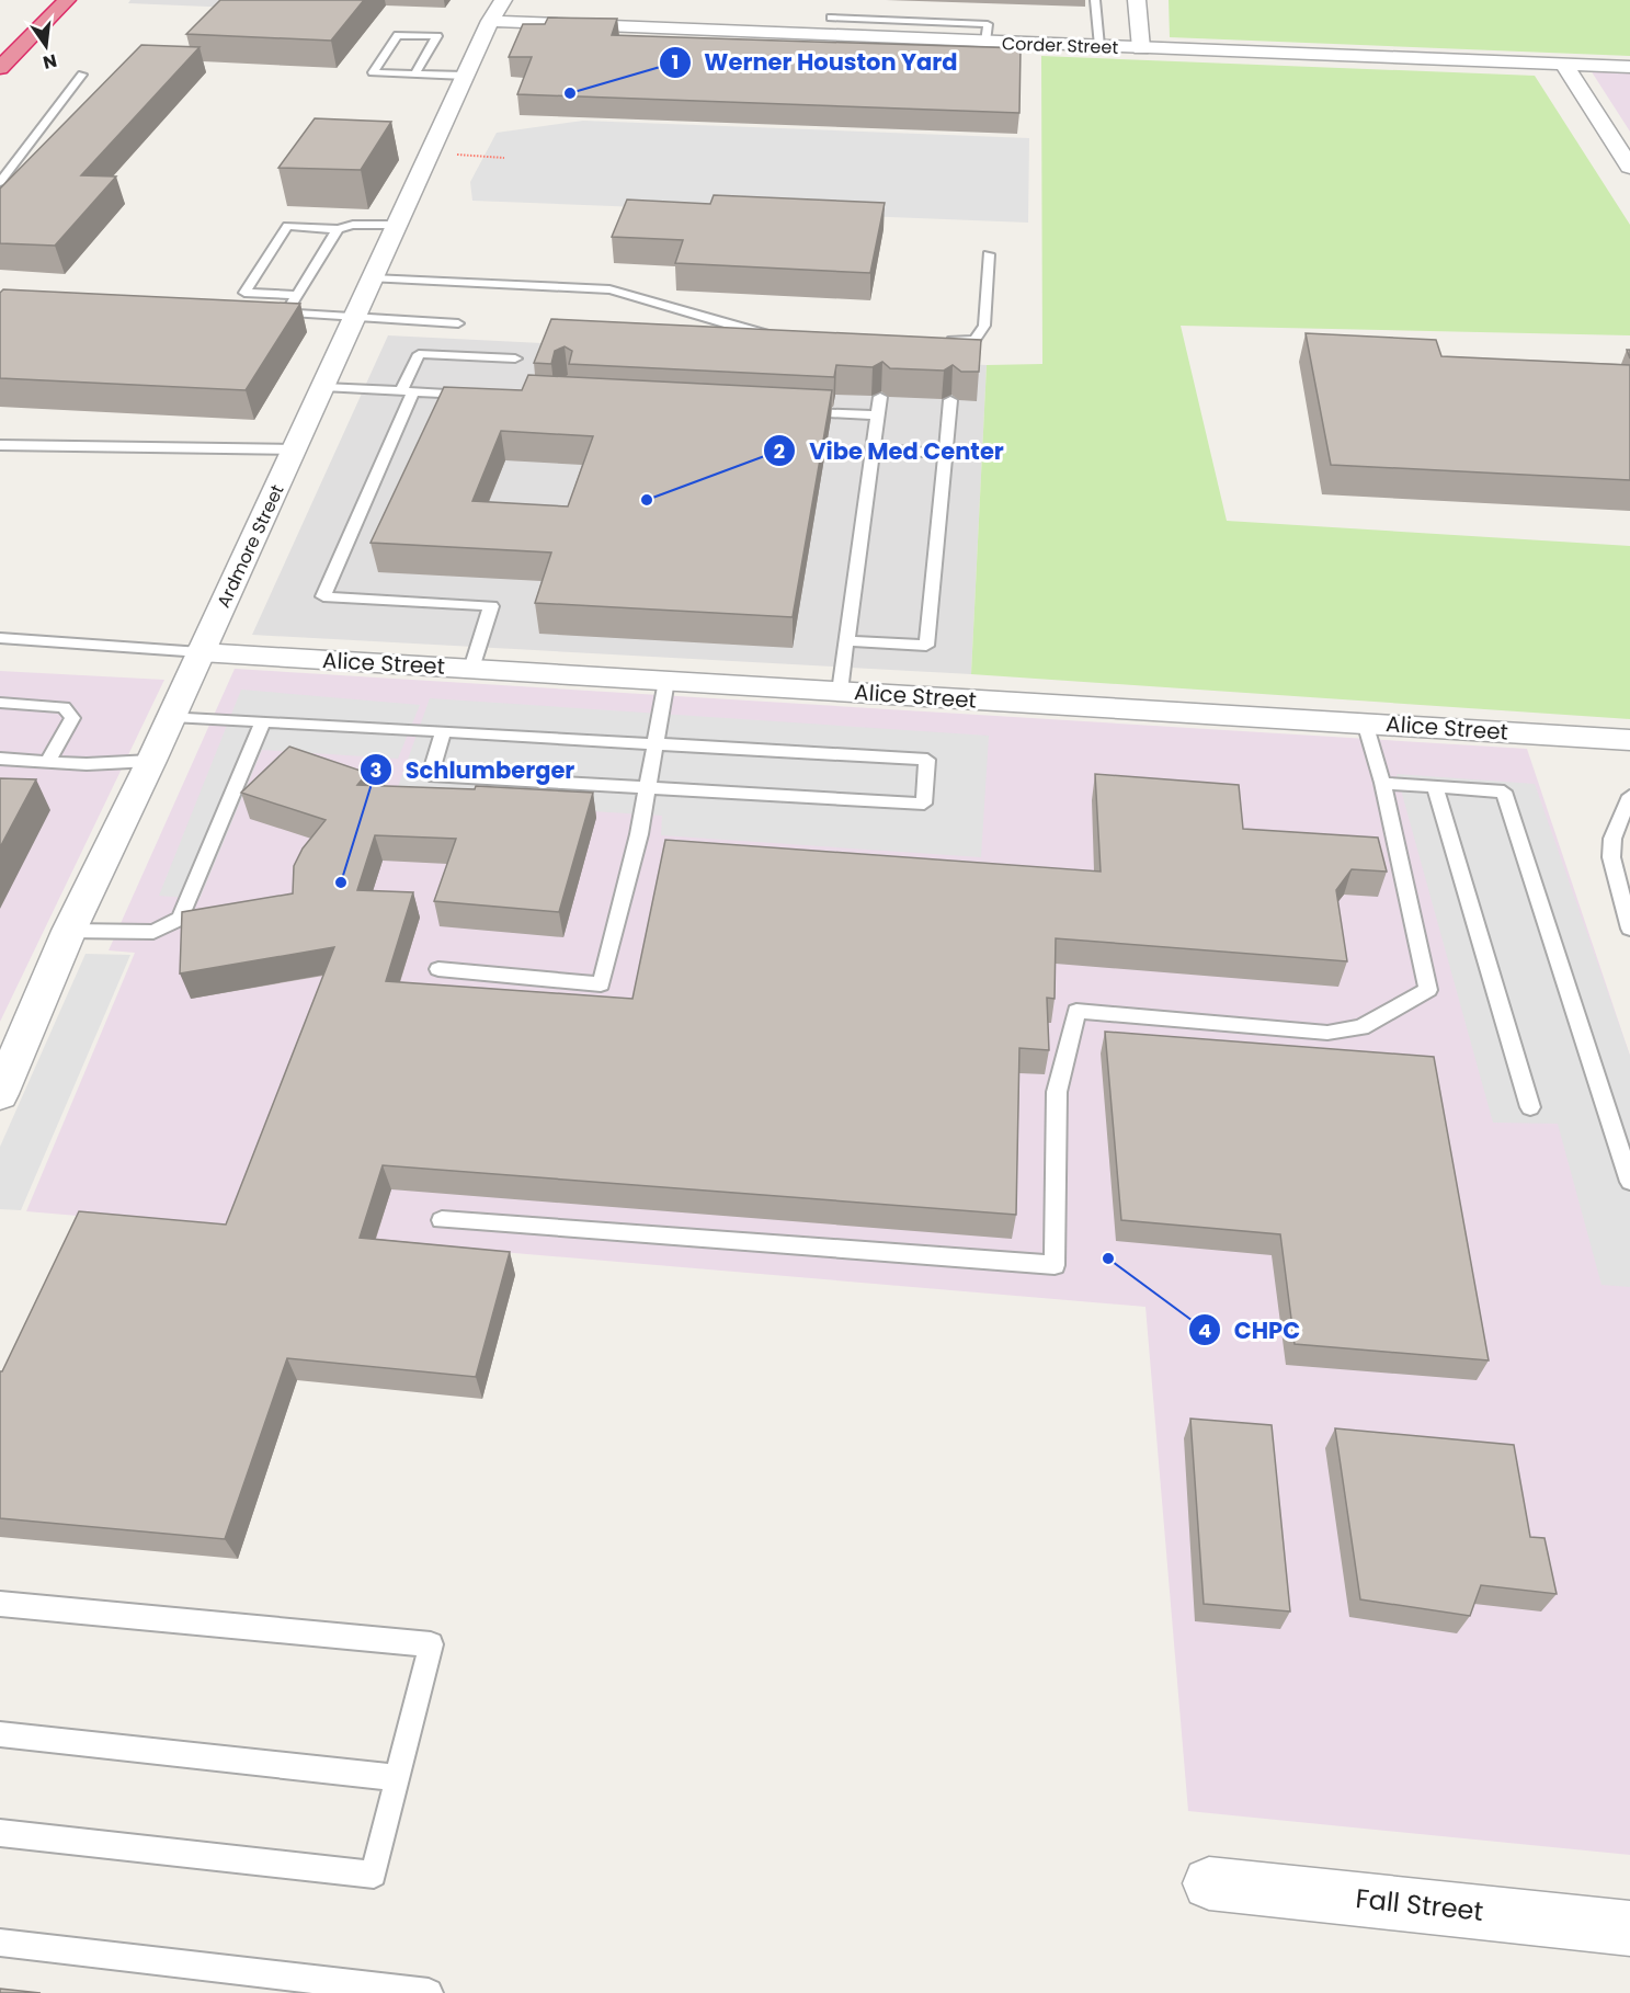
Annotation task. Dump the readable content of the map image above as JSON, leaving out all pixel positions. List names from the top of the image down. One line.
{"streets":{"street":["Corder Street","Ardmore Street","Alice Street","Fall Street"]},"crossings":[["Corder Street","Ardmore Street"],["Ardmore Street","Alice Street"]],"places":["Werner Houston Yard","Vibe Med Center","Schlumberger","CHPC"],"north":"bottom"}
